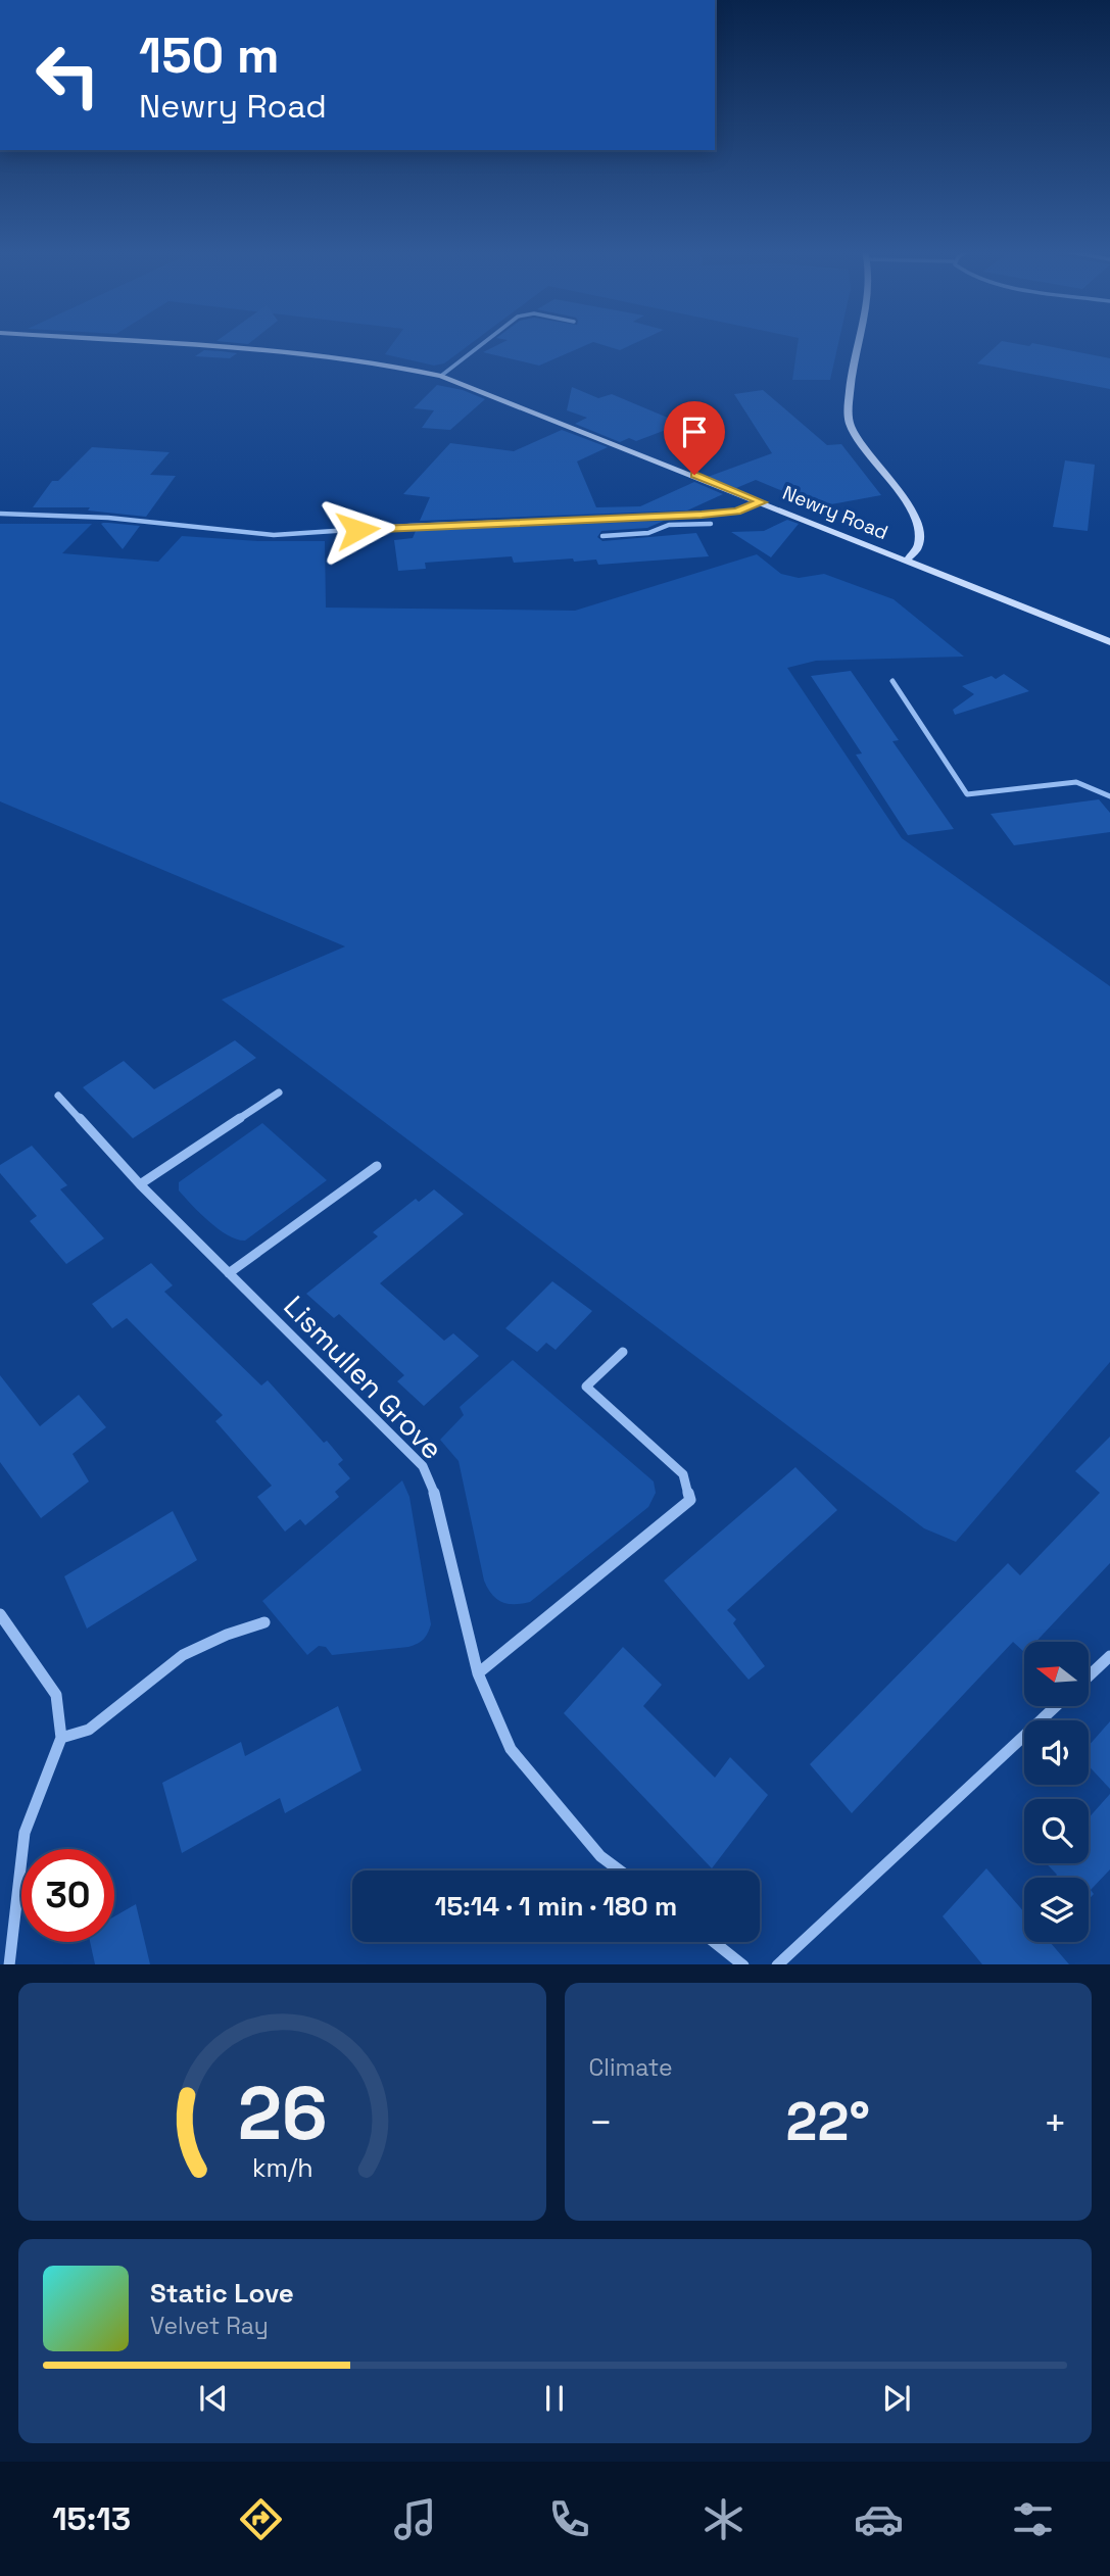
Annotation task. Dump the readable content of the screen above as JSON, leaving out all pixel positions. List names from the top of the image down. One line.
{"streets":{"main road":["Newry Road"],"street":["Lismullen Grove"]},"north":"left","page":{"turn":["150 m","Newry Road"],"limit":"30","trip":"15:14 · 1 min · 180 m","tile":"Climate","heat":["−","22°","+"],"song":["Static Love","Velvet Ray"],"tabs":"15:13","gauge":["26","km/h"]}}
